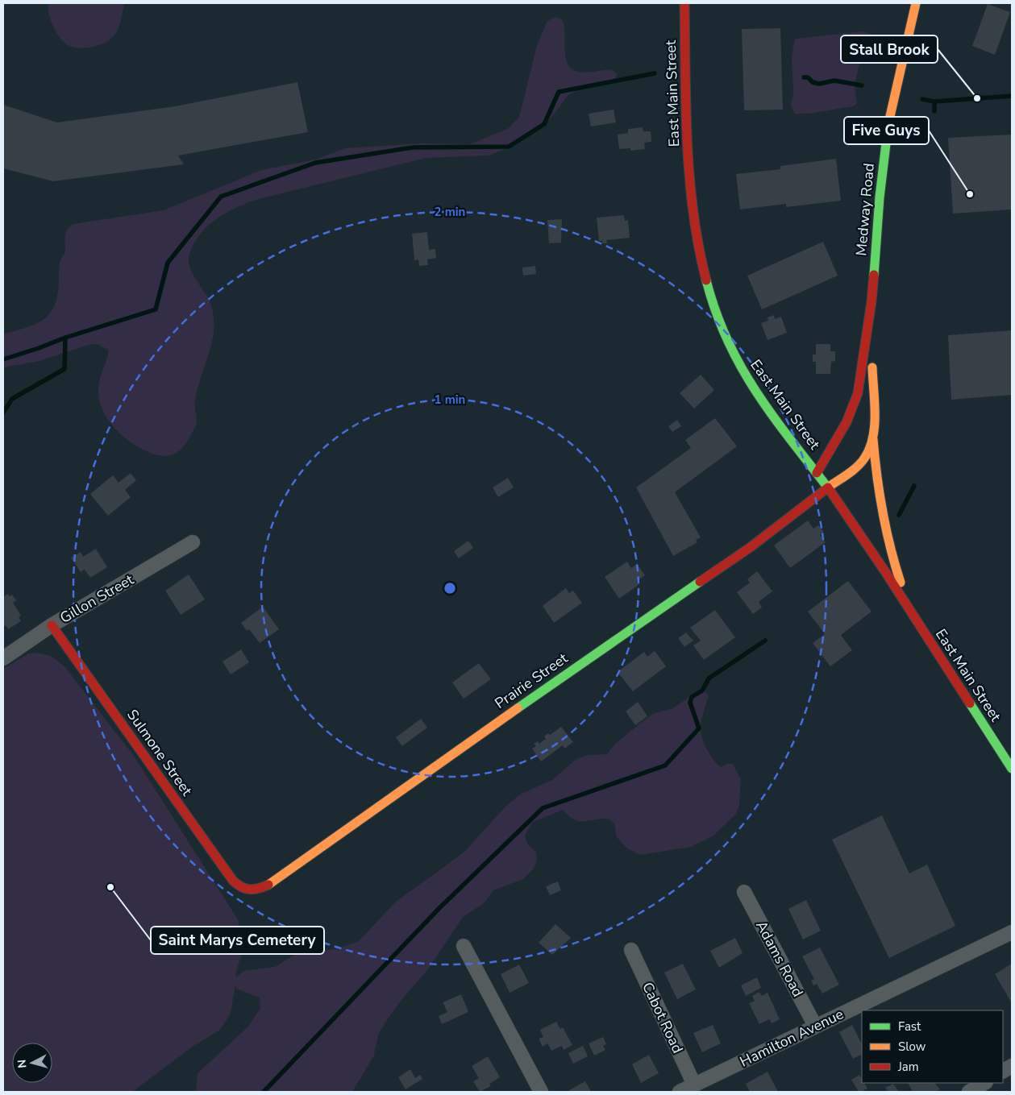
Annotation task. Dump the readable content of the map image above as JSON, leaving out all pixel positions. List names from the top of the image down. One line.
{"streets":{"main road":["East Main Street","Medway Road","Prairie Street","Sulmone Street"],"street":["Gillon Street","Adams Road","Cabot Road","Hamilton Avenue"]},"crossings":[["East Main Street","Medway Road"],["East Main Street","Prairie Street"],["Medway Road","Prairie Street"],["Gillon Street","Sulmone Street"],["Prairie Street","Sulmone Street"],["Adams Road","Hamilton Avenue"],["Cabot Road","Hamilton Avenue"]],"places":["Stall Brook","Five Guys","Saint Marys Cemetery"],"legend":["Fast","Slow","Jam"],"north":"left","rings":["2 min","1 min"]}
